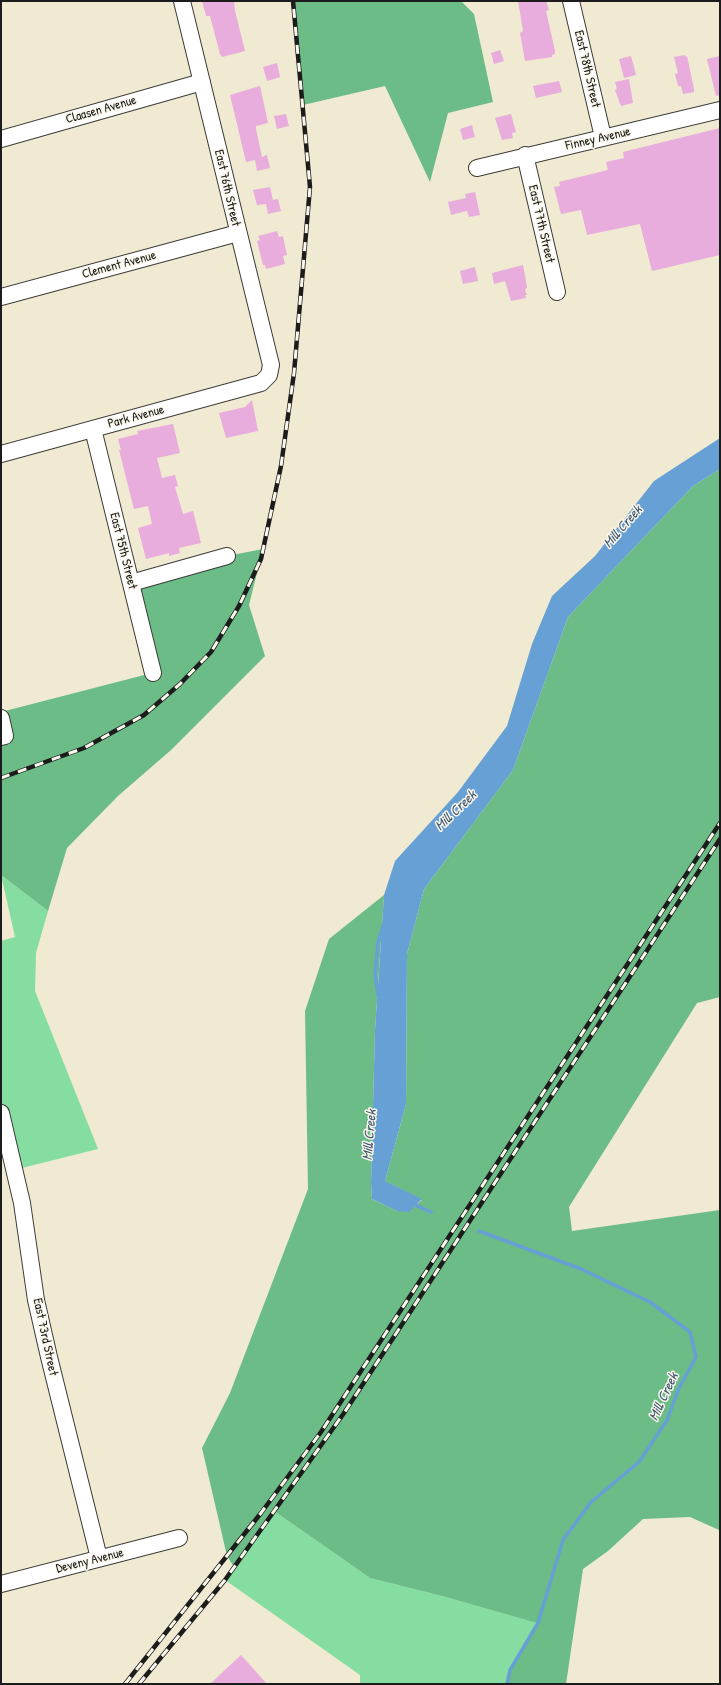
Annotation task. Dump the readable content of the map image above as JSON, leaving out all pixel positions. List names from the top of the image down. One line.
{"streets":{"street":["East 78th Street","Claasen Avenue","Finney Avenue","East 76th Street","East 77th Street","Clement Avenue","Park Avenue","East 75th Street","East 73rd Street","Deveny Avenue"]},"crossings":[["East 78th Street","Finney Avenue"],["Claasen Avenue","East 76th Street"],["Finney Avenue","East 77th Street"],["East 76th Street","Clement Avenue"],["East 76th Street","Park Avenue"],["Park Avenue","East 75th Street"],["East 73rd Street","Deveny Avenue"]],"water":["Mill Creek"]}
